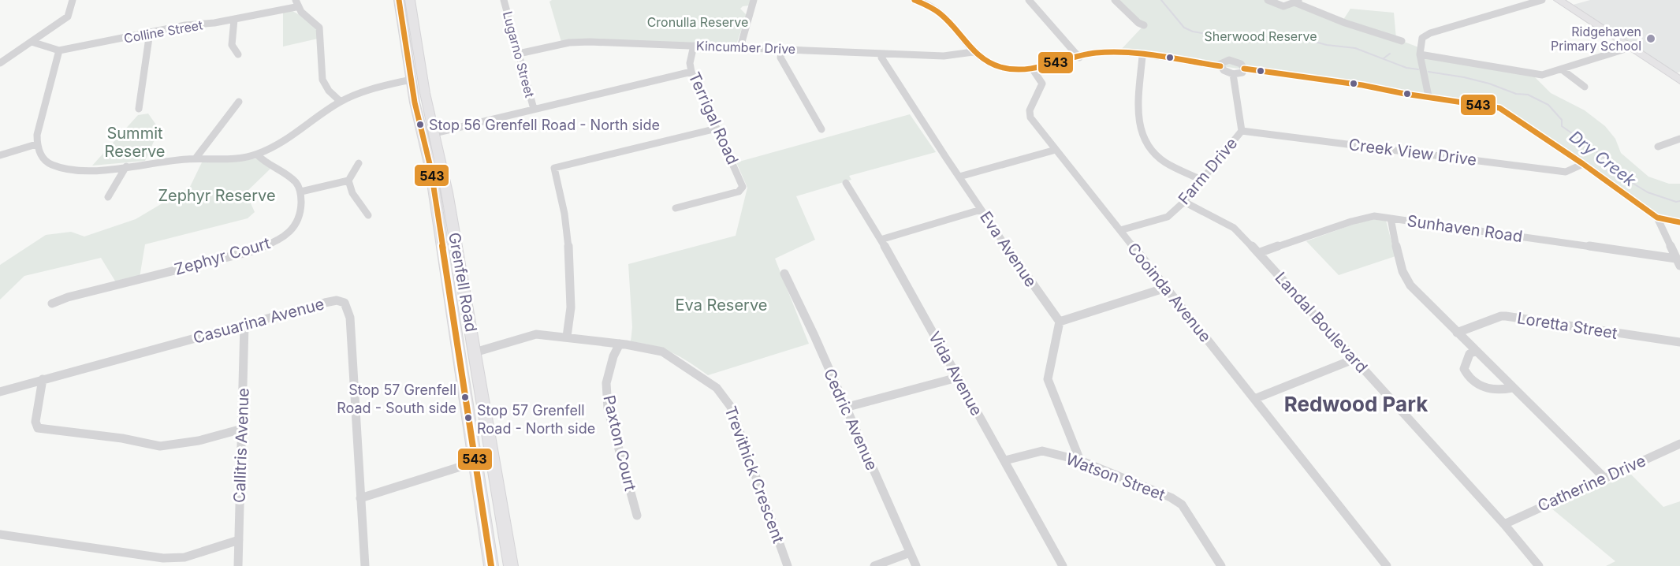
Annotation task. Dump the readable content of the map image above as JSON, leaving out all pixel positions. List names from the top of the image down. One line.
{"streets":{"main road":["Grenfell Road"],"street":["Colline Street","Kincumber Drive","Lugarno Street","Terrigal Road","Creek View Drive","Farm Drive","Sunhaven Road","Eva Avenue","Zephyr Court","Cooinda Avenue","Casuarina Avenue","Landal Boulevard","Loretta Street","Vida Avenue","Cedric Avenue","Paxton Court","Callitris Avenue","Trevithick Crescent","Watson Street","Catherine Drive"]},"crossings":[["Kincumber Drive","Lugarno Street"],["Kincumber Drive","Terrigal Road"],["Kincumber Drive","Eva Avenue"],["Creek View Drive","Farm Drive"],["Farm Drive","Cooinda Avenue"],["Farm Drive","Landal Boulevard"],["Sunhaven Road","Landal Boulevard"],["Grenfell Road","Trevithick Crescent"],["Casuarina Avenue","Callitris Avenue"],["Landal Boulevard","Catherine Drive"],["Vida Avenue","Watson Street"],["Paxton Court","Trevithick Crescent"]],"districts":["Redwood Park"],"water":["Dry Creek"],"parks":["Cronulla Reserve","Sherwood Reserve","Summit Reserve","Zephyr Reserve","Eva Reserve"],"places":["Ridgehaven Primary School","Stop 56 Grenfell Road - North side","Stop 57 Grenfell Road - South side","Stop 57 Grenfell Road - North side"],"lines":["transit line 543"]}
